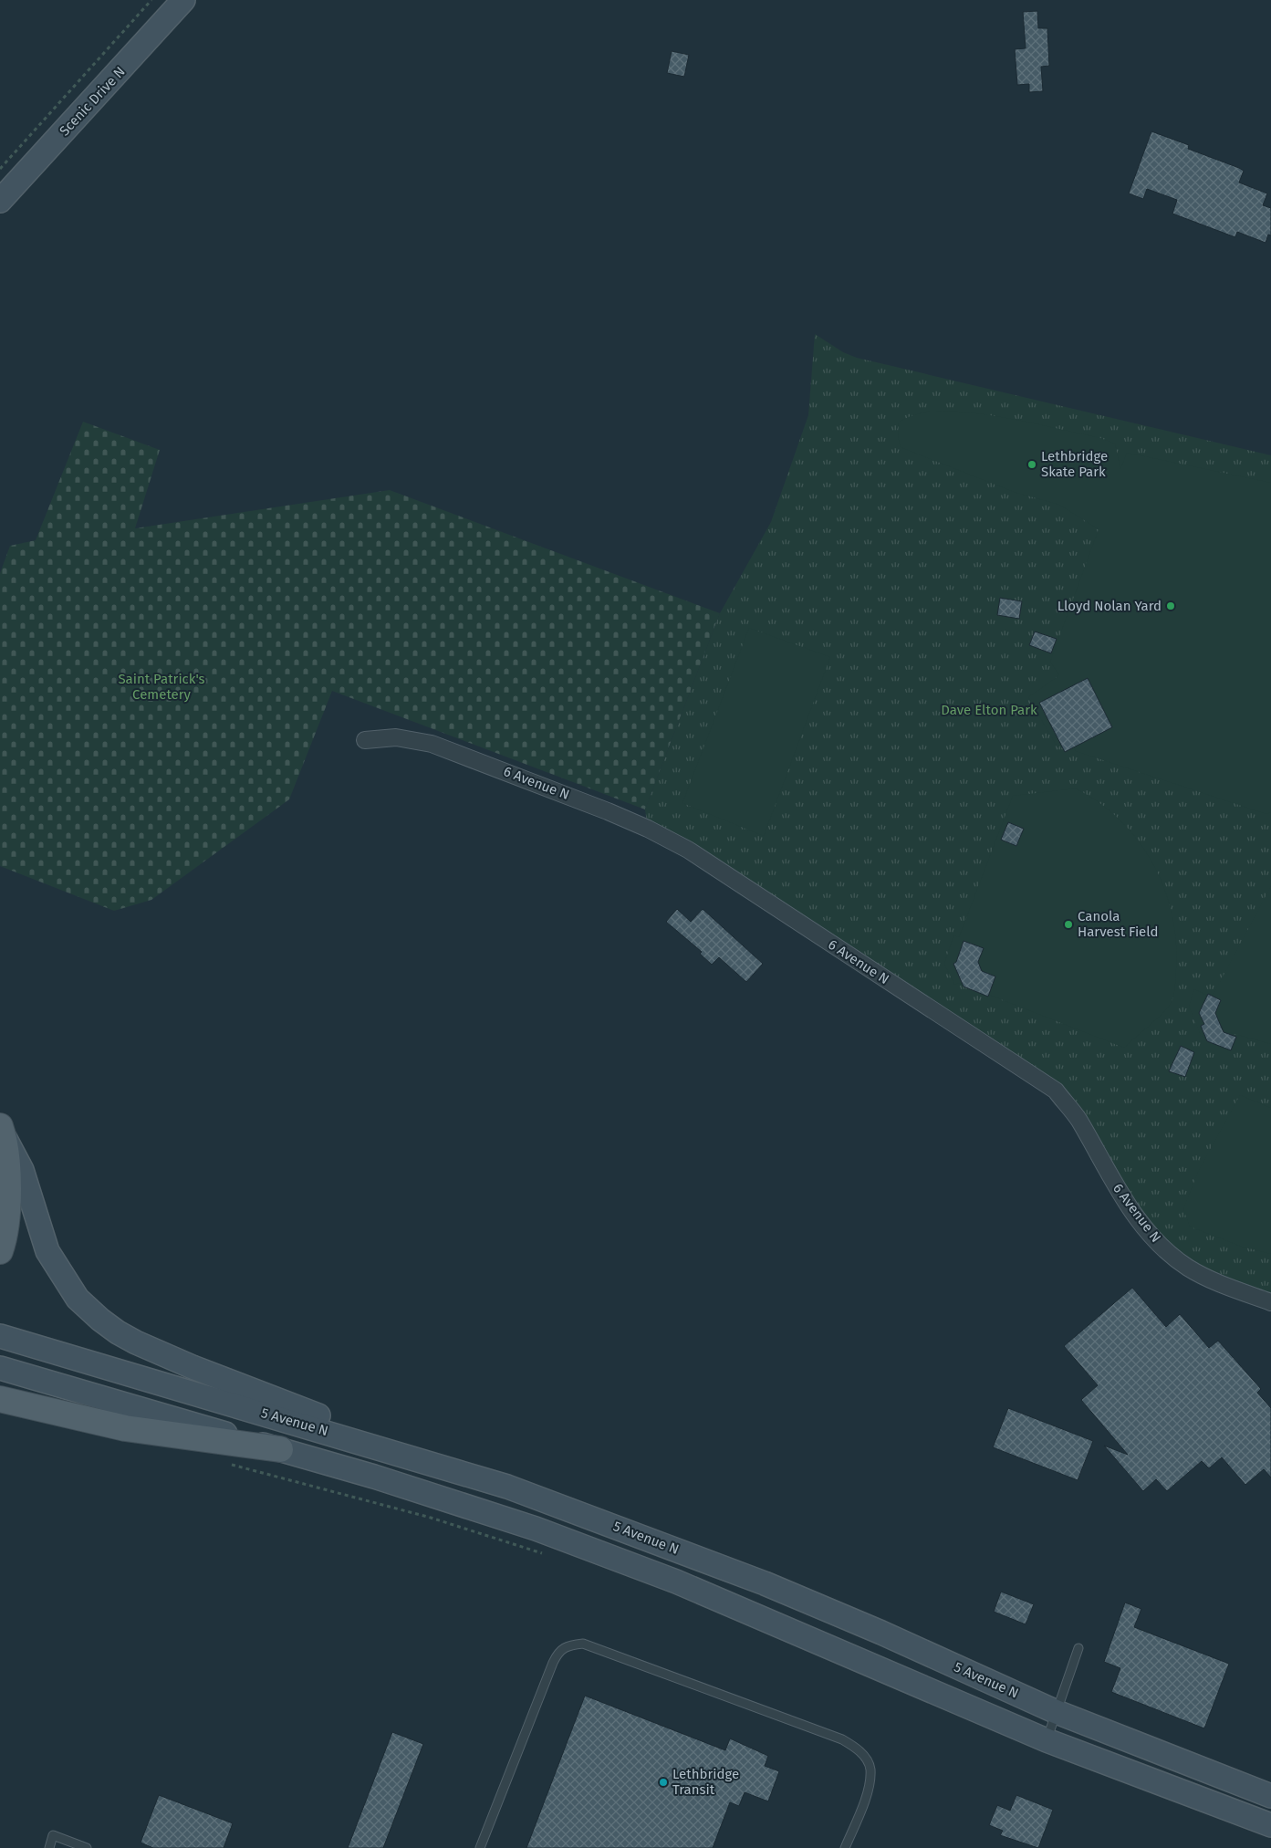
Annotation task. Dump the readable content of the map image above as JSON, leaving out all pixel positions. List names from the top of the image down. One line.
{"streets":{"main road":["Scenic Drive N","5 Avenue N"],"street":["6 Avenue N"]},"parks":["Saint Patrick's Cemetery","Dave Elton Park"],"places":["Lethbridge Skate Park","Lloyd Nolan Yard","Canola Harvest Field","Lethbridge Transit"]}
